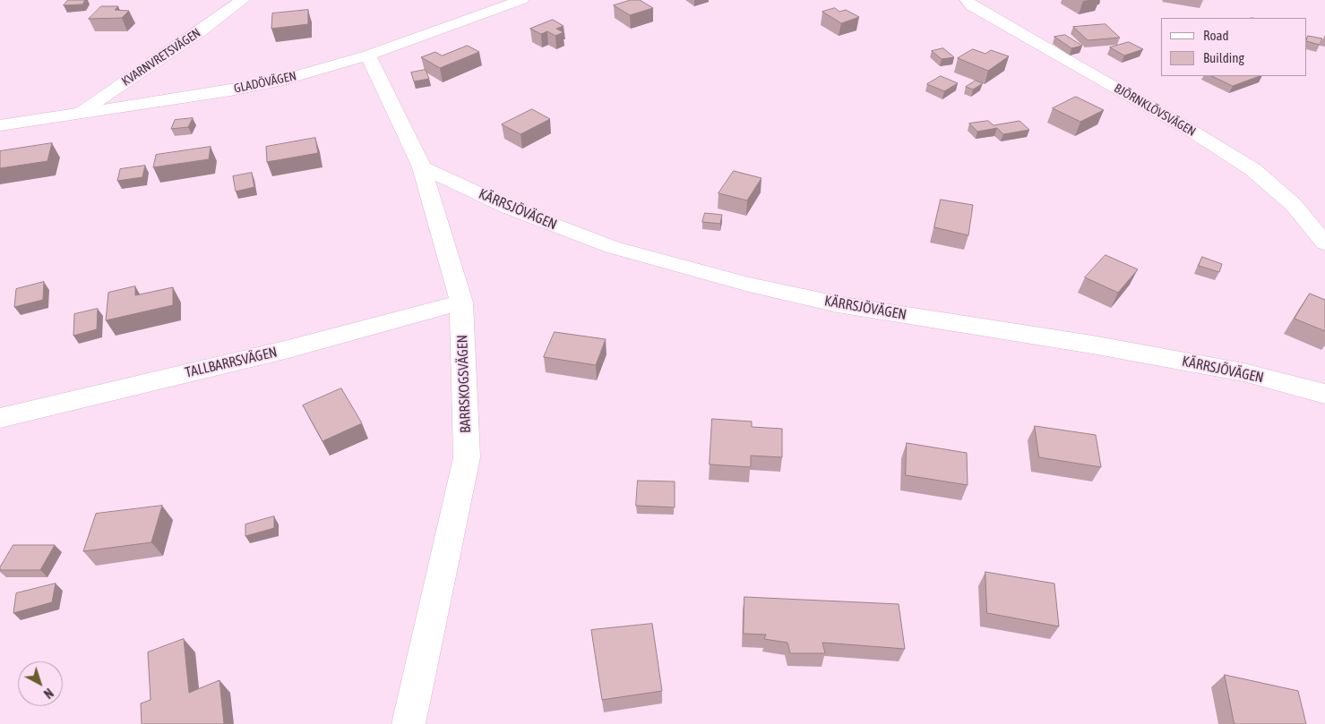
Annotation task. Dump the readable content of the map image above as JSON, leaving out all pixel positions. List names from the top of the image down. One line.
{"streets":{"street":["KVARNVRETSVÄGEN","GLADÖVÄGEN","BJÖRNKLÖVSVÄGEN","KÄRRSJÖVÄGEN","TALLBARRSVÄGEN","BARRSKOGSVÄGEN"]},"crossings":[["KVARNVRETSVÄGEN","GLADÖVÄGEN"],["GLADÖVÄGEN","BARRSKOGSVÄGEN"],["KÄRRSJÖVÄGEN","BARRSKOGSVÄGEN"],["TALLBARRSVÄGEN","BARRSKOGSVÄGEN"]],"legend":["Road","Building"],"north":"bottom right"}
